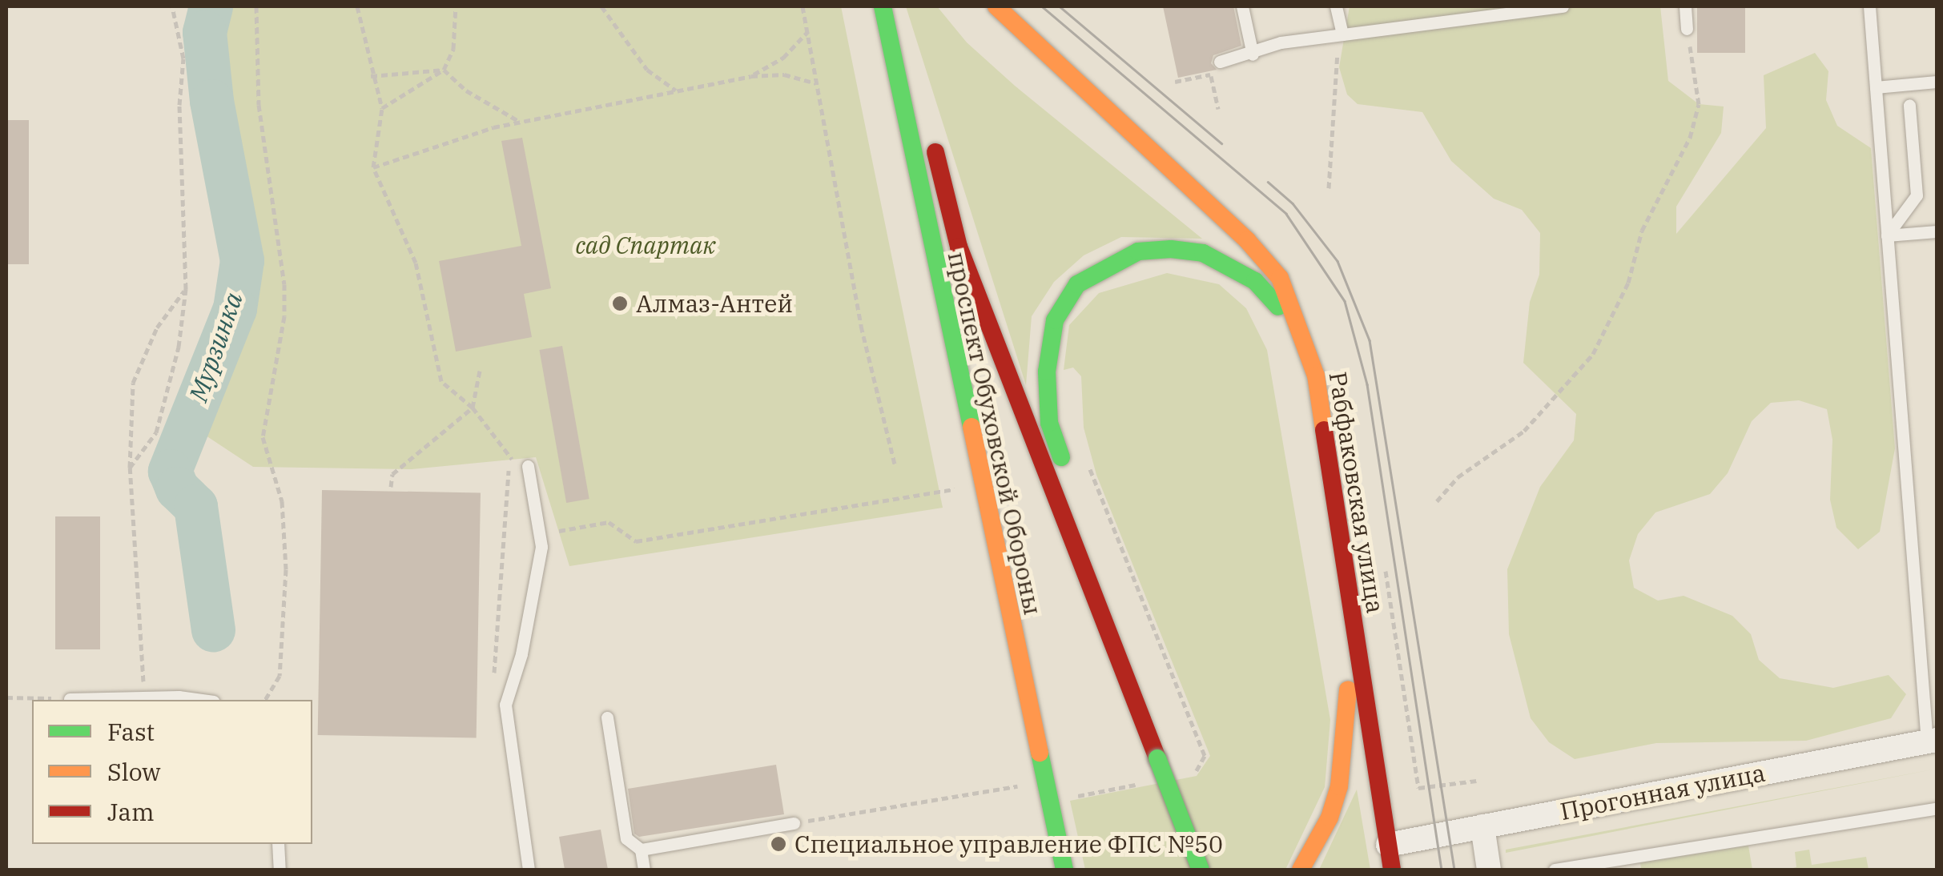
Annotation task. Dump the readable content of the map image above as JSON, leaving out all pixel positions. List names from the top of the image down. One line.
{"streets":{"main road":["проспект Обуховской Обороны","Рабфаковская улица"],"street":["Прогонная улица"]},"crossings":[["Рабфаковская улица","Прогонная улица"]],"water":["Мурзинка"],"parks":["сад Спартак"],"places":["Алмаз-Антей","Специальное управление ФПС №50"],"legend":["Fast","Slow","Jam"]}
